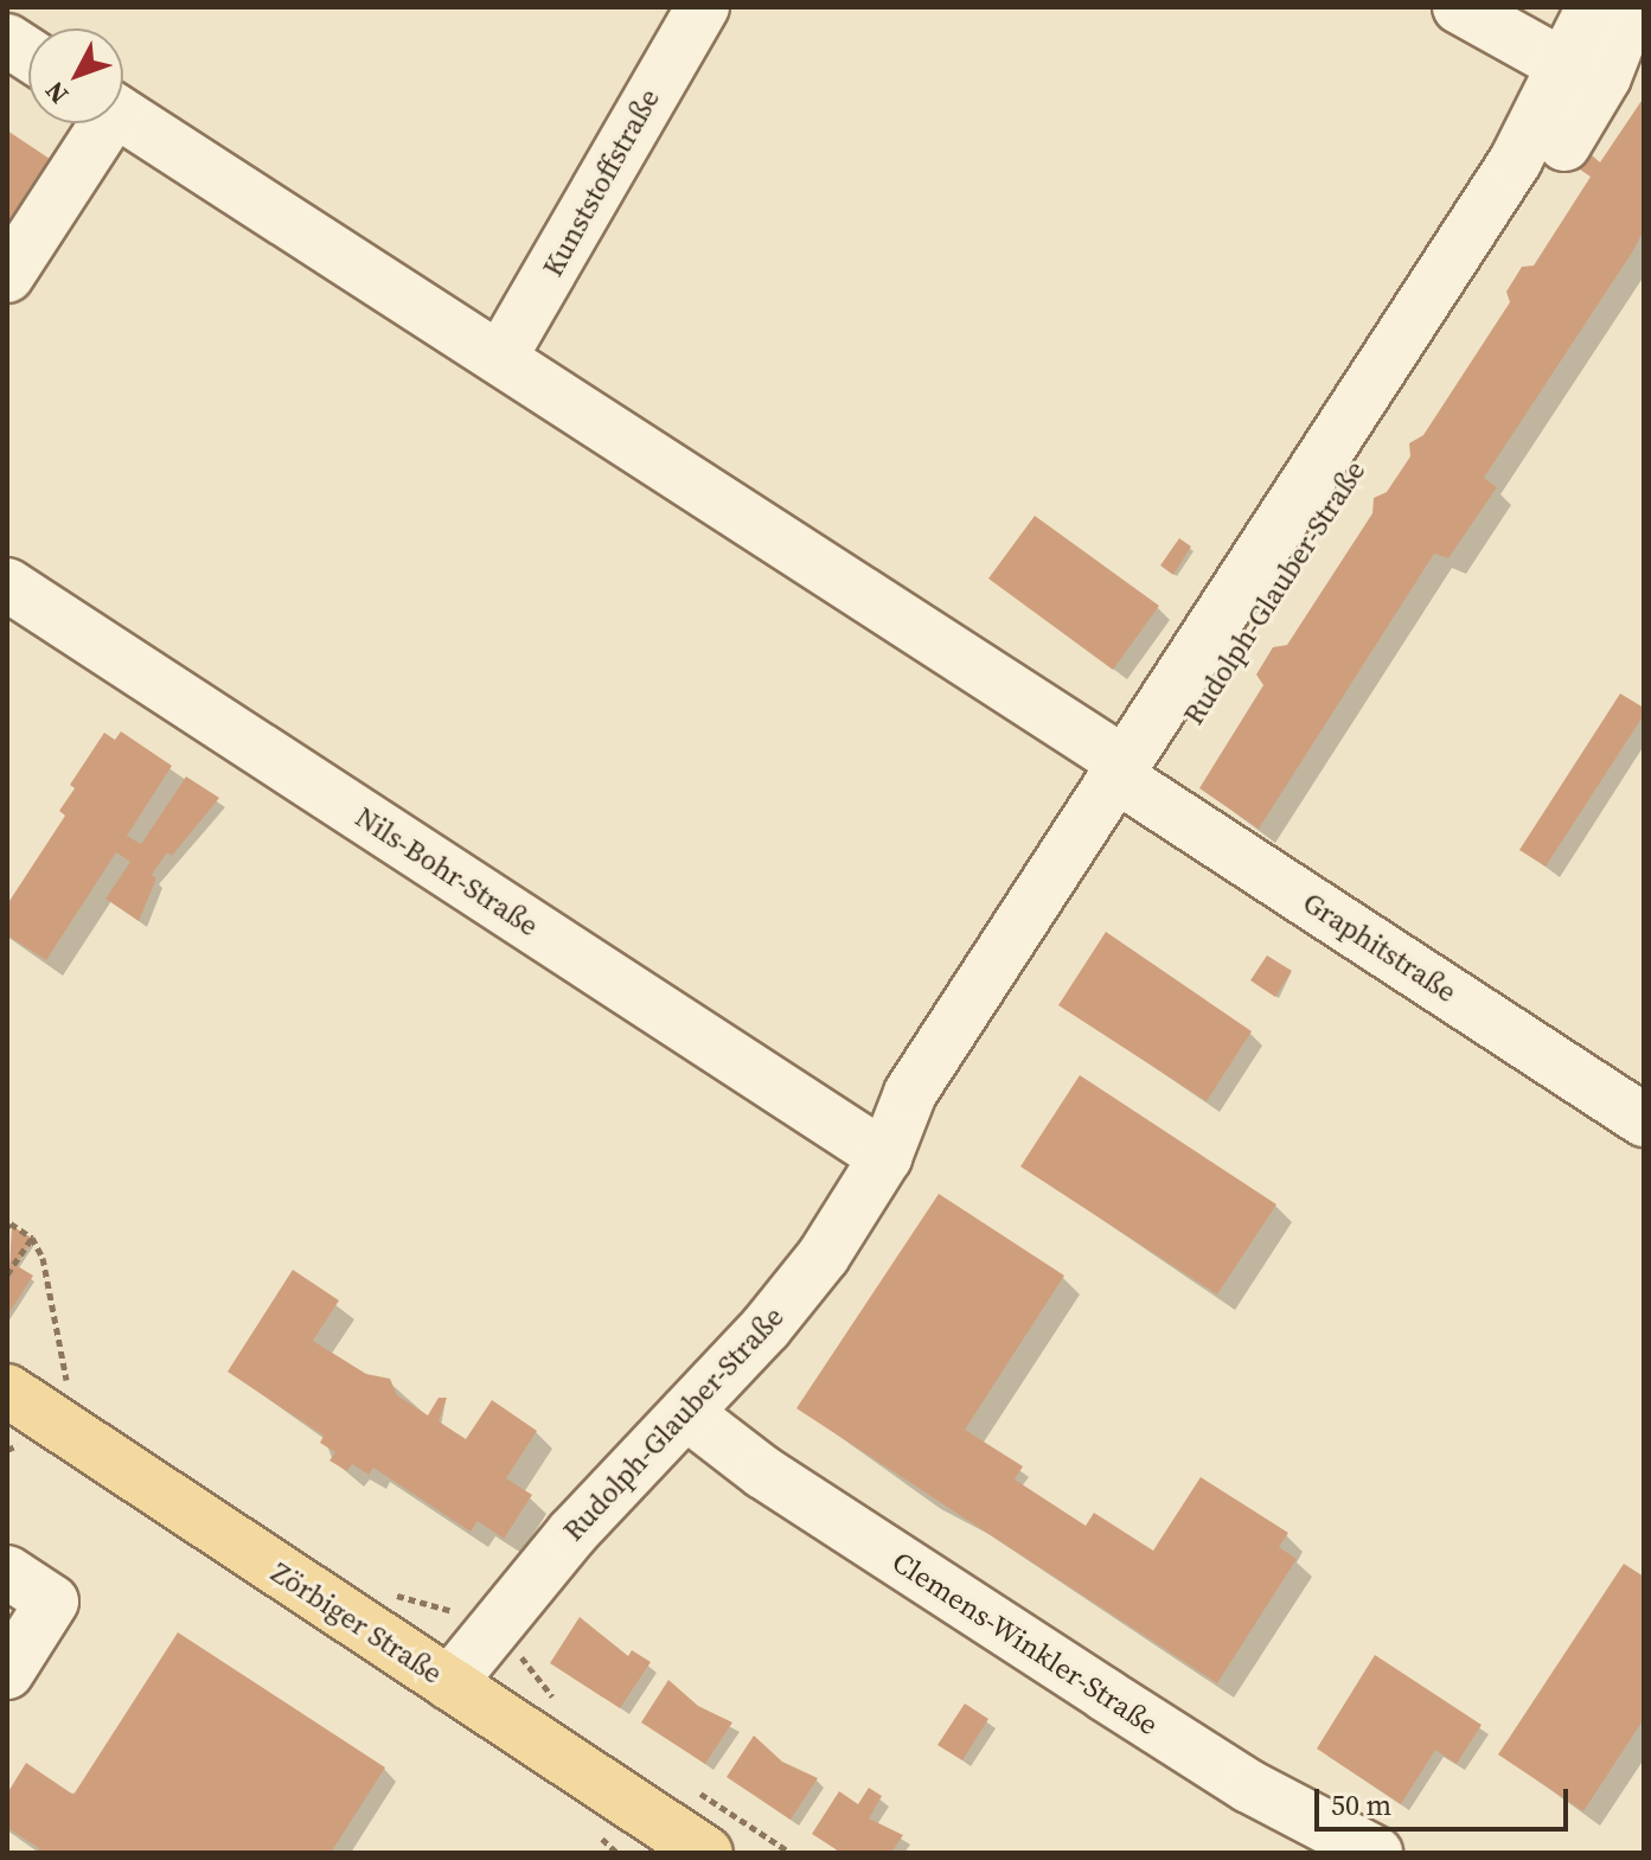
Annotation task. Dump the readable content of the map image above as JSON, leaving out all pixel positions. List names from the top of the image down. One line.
{"streets":{"main road":["Zörbiger Straße"],"street":["Kunststoffstraße","Rudolph-Glauber-Straße","Nils-Bohr-Straße","Graphitstraße","Clemens-Winkler-Straße"]},"crossings":[["Kunststoffstraße","Graphitstraße"],["Rudolph-Glauber-Straße","Nils-Bohr-Straße"],["Rudolph-Glauber-Straße","Graphitstraße"],["Rudolph-Glauber-Straße","Zörbiger Straße"],["Rudolph-Glauber-Straße","Clemens-Winkler-Straße"]],"scale_bar":"50 m","north":"bottom left"}
